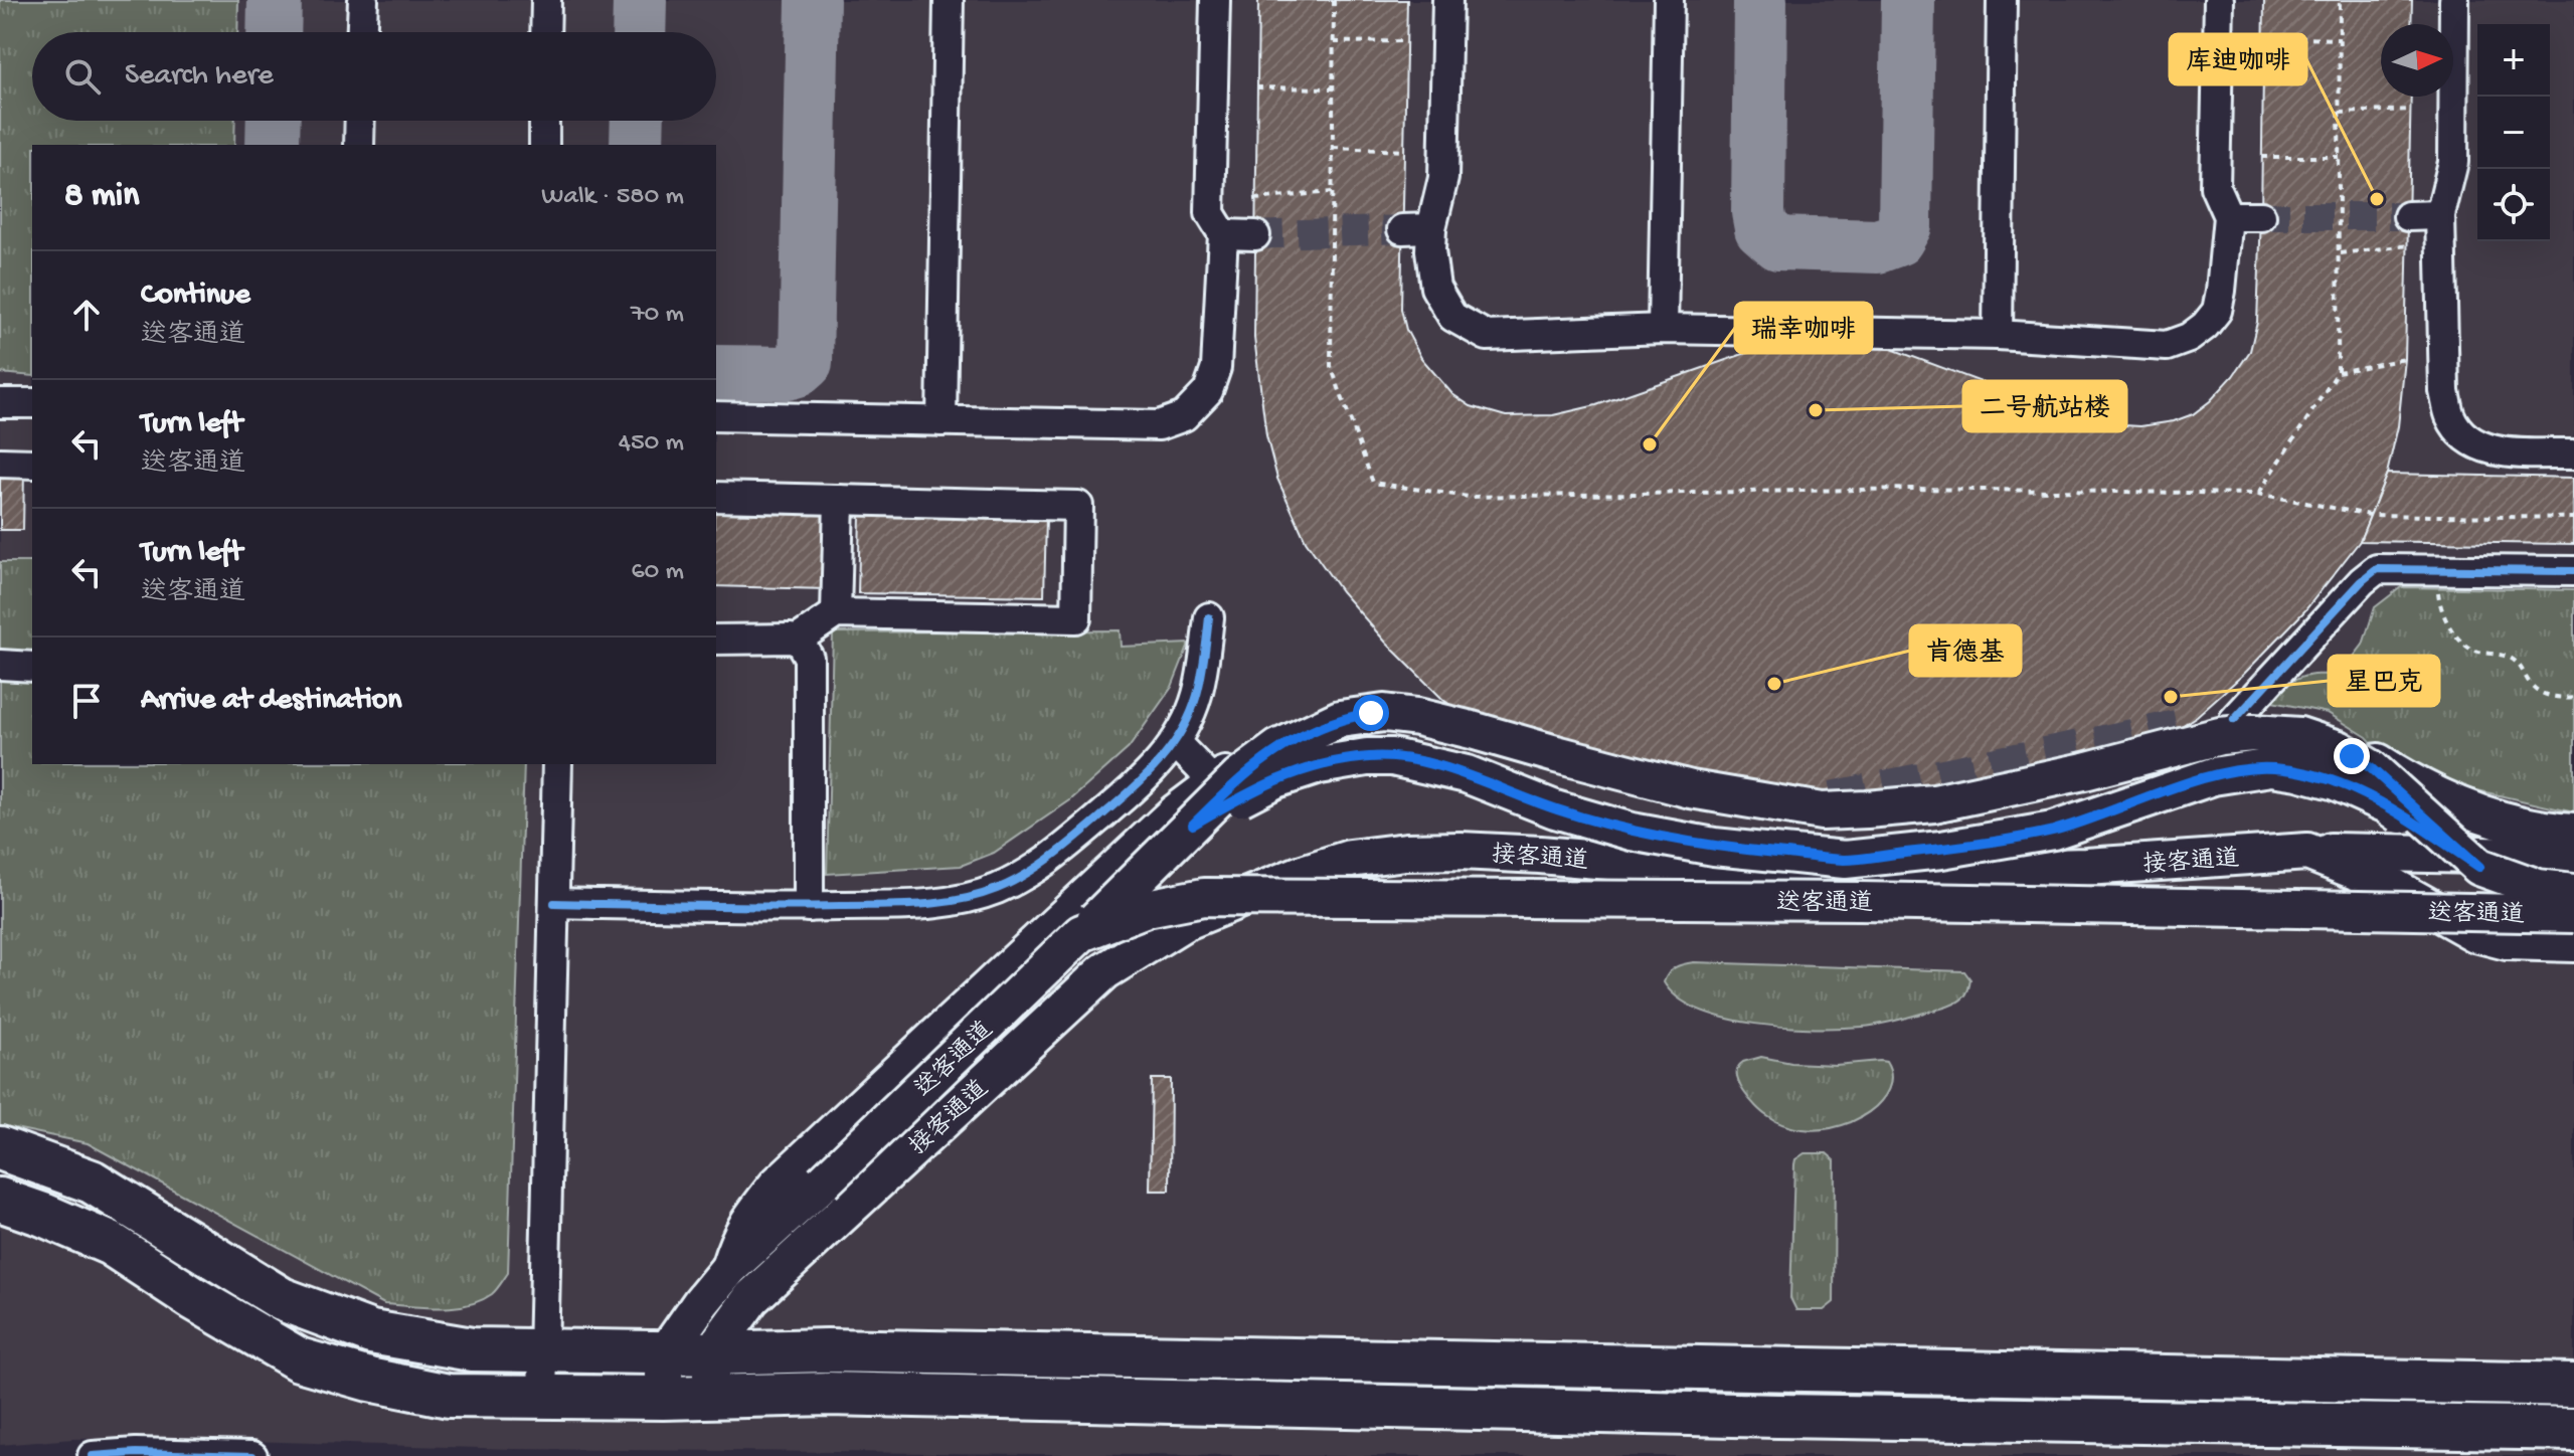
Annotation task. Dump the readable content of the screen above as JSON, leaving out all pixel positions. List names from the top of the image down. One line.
{"streets":{"main road":["接客通道","送客通道"]},"places":["库迪咖啡","二号航站楼","瑞幸咖啡","肯德基","星巴克"],"north":"right","page":{"map_buttons":["+","−"],"search":"Search here","heading":["8 min","Walk · 580 m"],"list":[["Continue","送客通道","70 m"],["Turn left","送客通道","450 m"],["Turn left","送客通道","60 m"],"Arrive at destination"]}}
